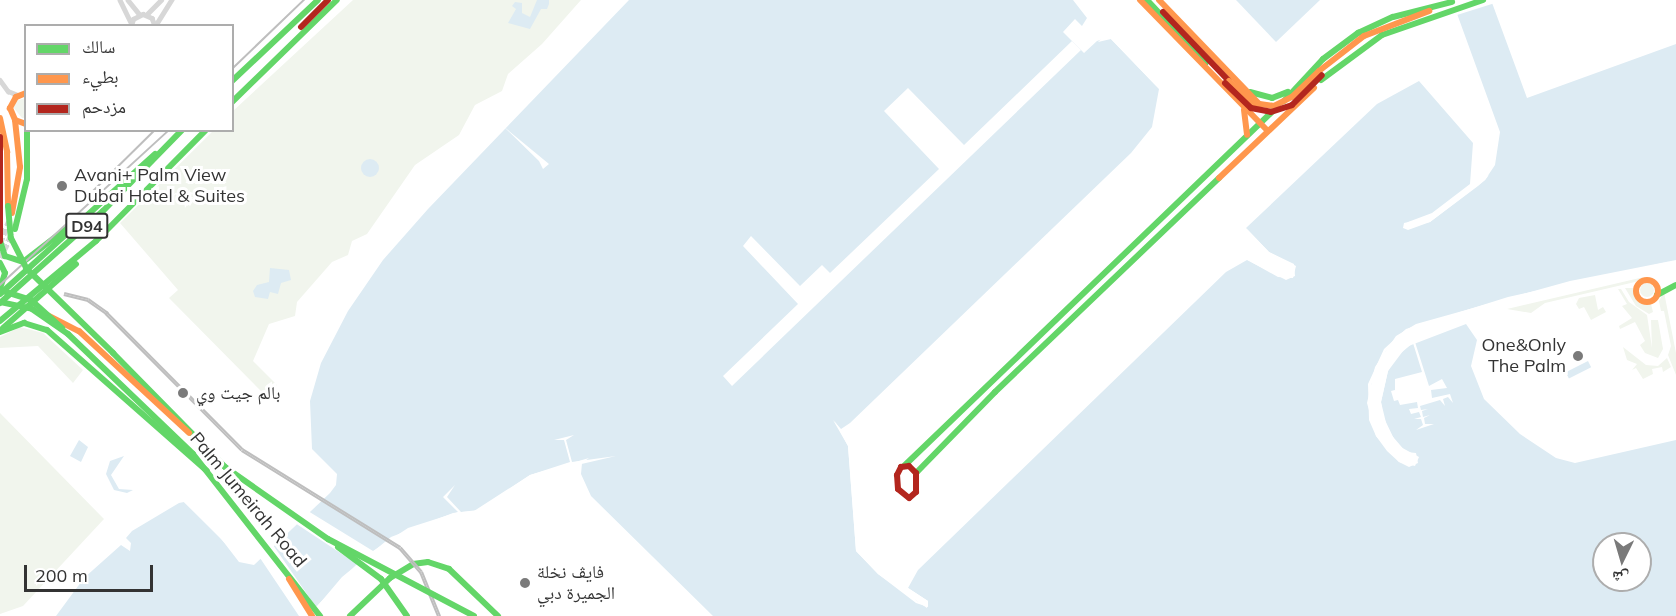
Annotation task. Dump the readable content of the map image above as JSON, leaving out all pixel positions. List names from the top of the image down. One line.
{"streets":{"main road":["D94","Palm Jumeirah Road"]},"places":["Avani+ Palm View Dubai Hotel & Suites","One&Only The Palm","بالم جيت وي","فايڤ نخلة الجميرة دبي"],"legend":["سالك","بطيء","مزدحم"],"scale_bar":"200 m","north":"bottom"}
